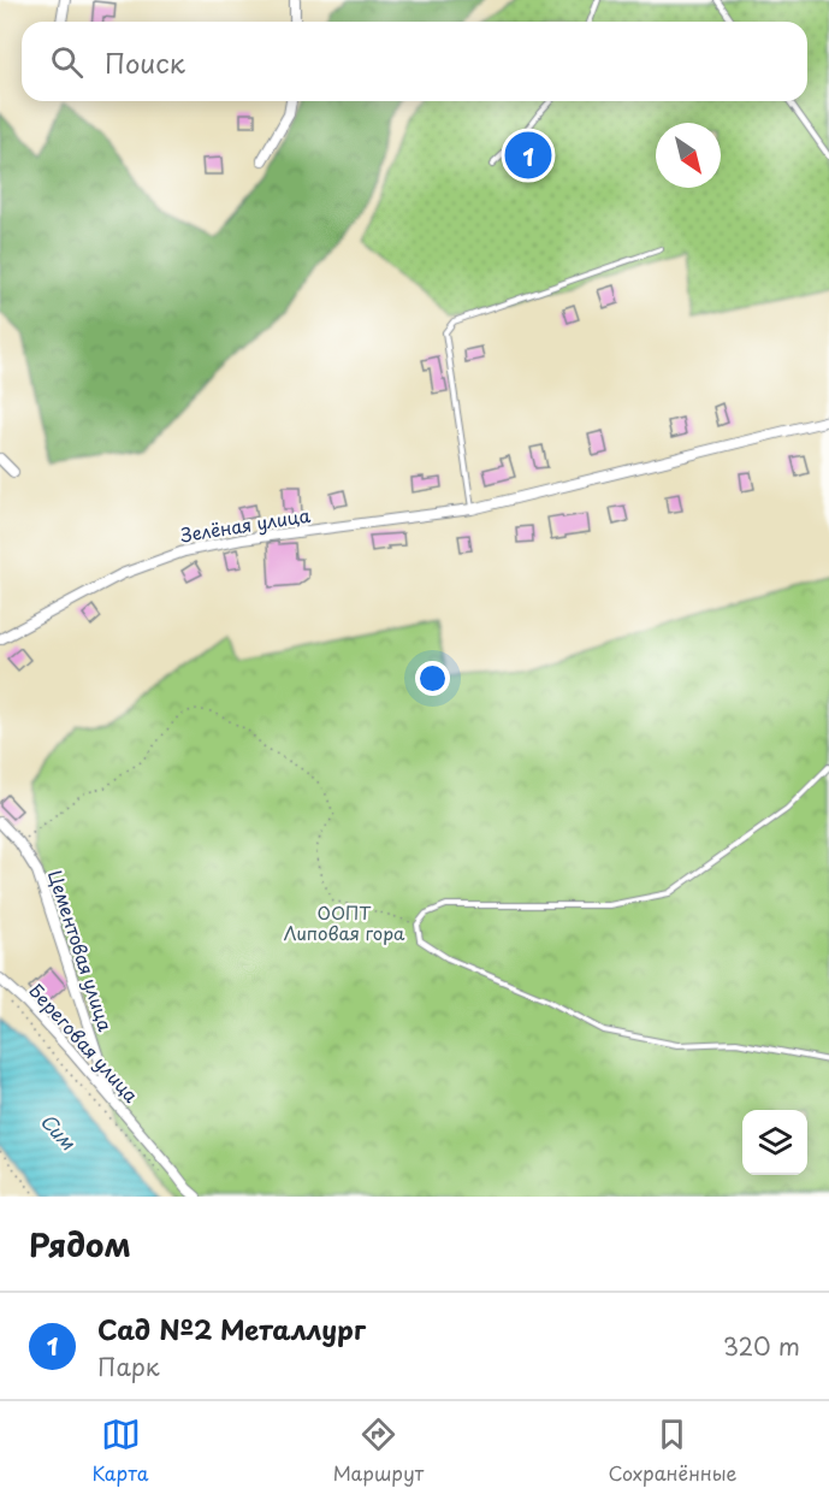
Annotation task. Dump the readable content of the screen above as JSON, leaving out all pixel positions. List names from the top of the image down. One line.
{"streets":{"street":["Зелёная улица","Цементовая улица","Береговая улица"]},"crossings":[["Цементовая улица","Береговая улица"]],"water":["Сим"],"parks":["ООПТ Липовая гора"],"north":"bottom right","page":{"search":"Поиск","pins":"1","heading":"Рядом","list":[{"mark":"1","name":"Сад №2 Металлург","note":"Парк","value":"320 m"}],"nav":["Карта","Маршрут","Сохранённые"]}}
